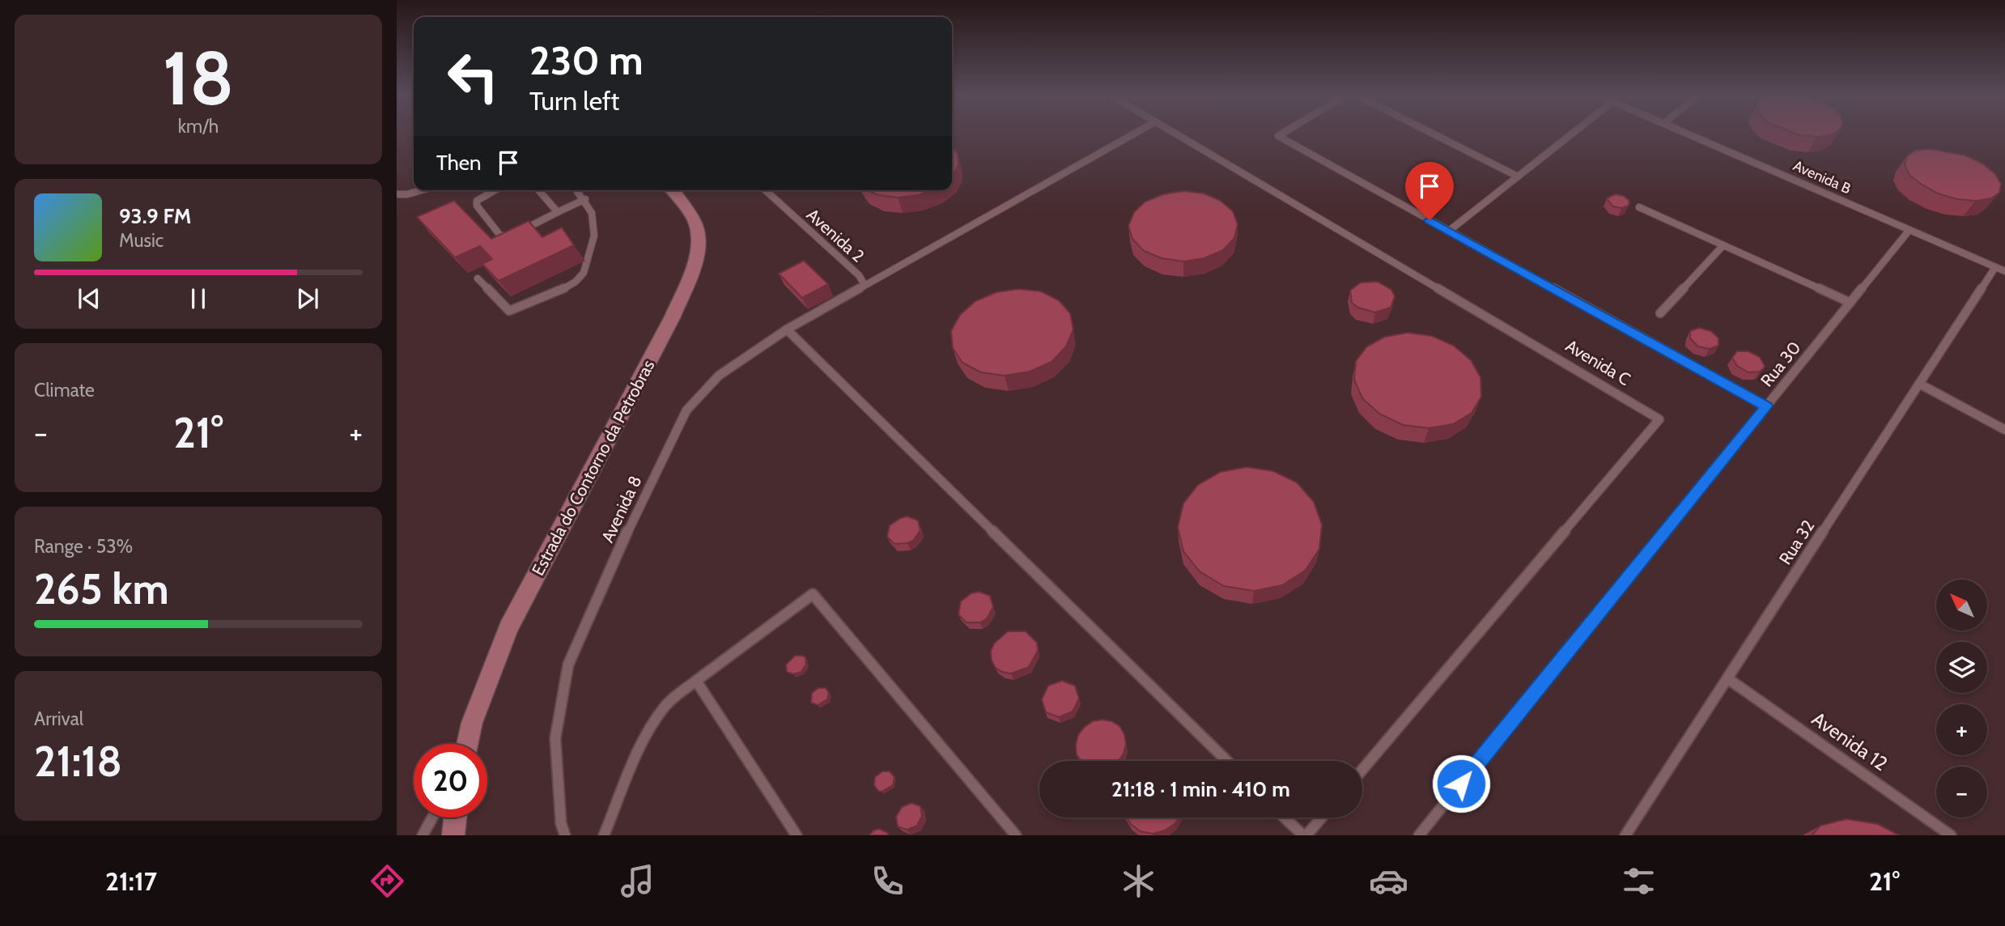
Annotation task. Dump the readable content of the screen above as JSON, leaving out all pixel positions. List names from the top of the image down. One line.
{"streets":{"main road":["Estrada do Contorno da Petrobras"],"lane":["Avenida B","Avenida 2","Avenida C","Rua 30","Avenida 8","Rua 32","Avenida 12"]},"crossings":[["Avenida B","Rua 30"],["Avenida B","Rua 32"],["Avenida 2","Avenida 8"],["Rua 32","Avenida 12"]],"north":"top left","page":{"tile":[["18","km/h"],"Climate",["Range · 53%","265 km"],["Arrival","21:18"]],"turn":["230 m","Turn left"],"then":"Then","song":["93.9 FM","Music"],"heat":["−","21°","+"],"map_buttons":["+","−"],"limit":"20","trip":"21:18 · 1 min · 410 m","tabs":["21:17","21°"]}}
